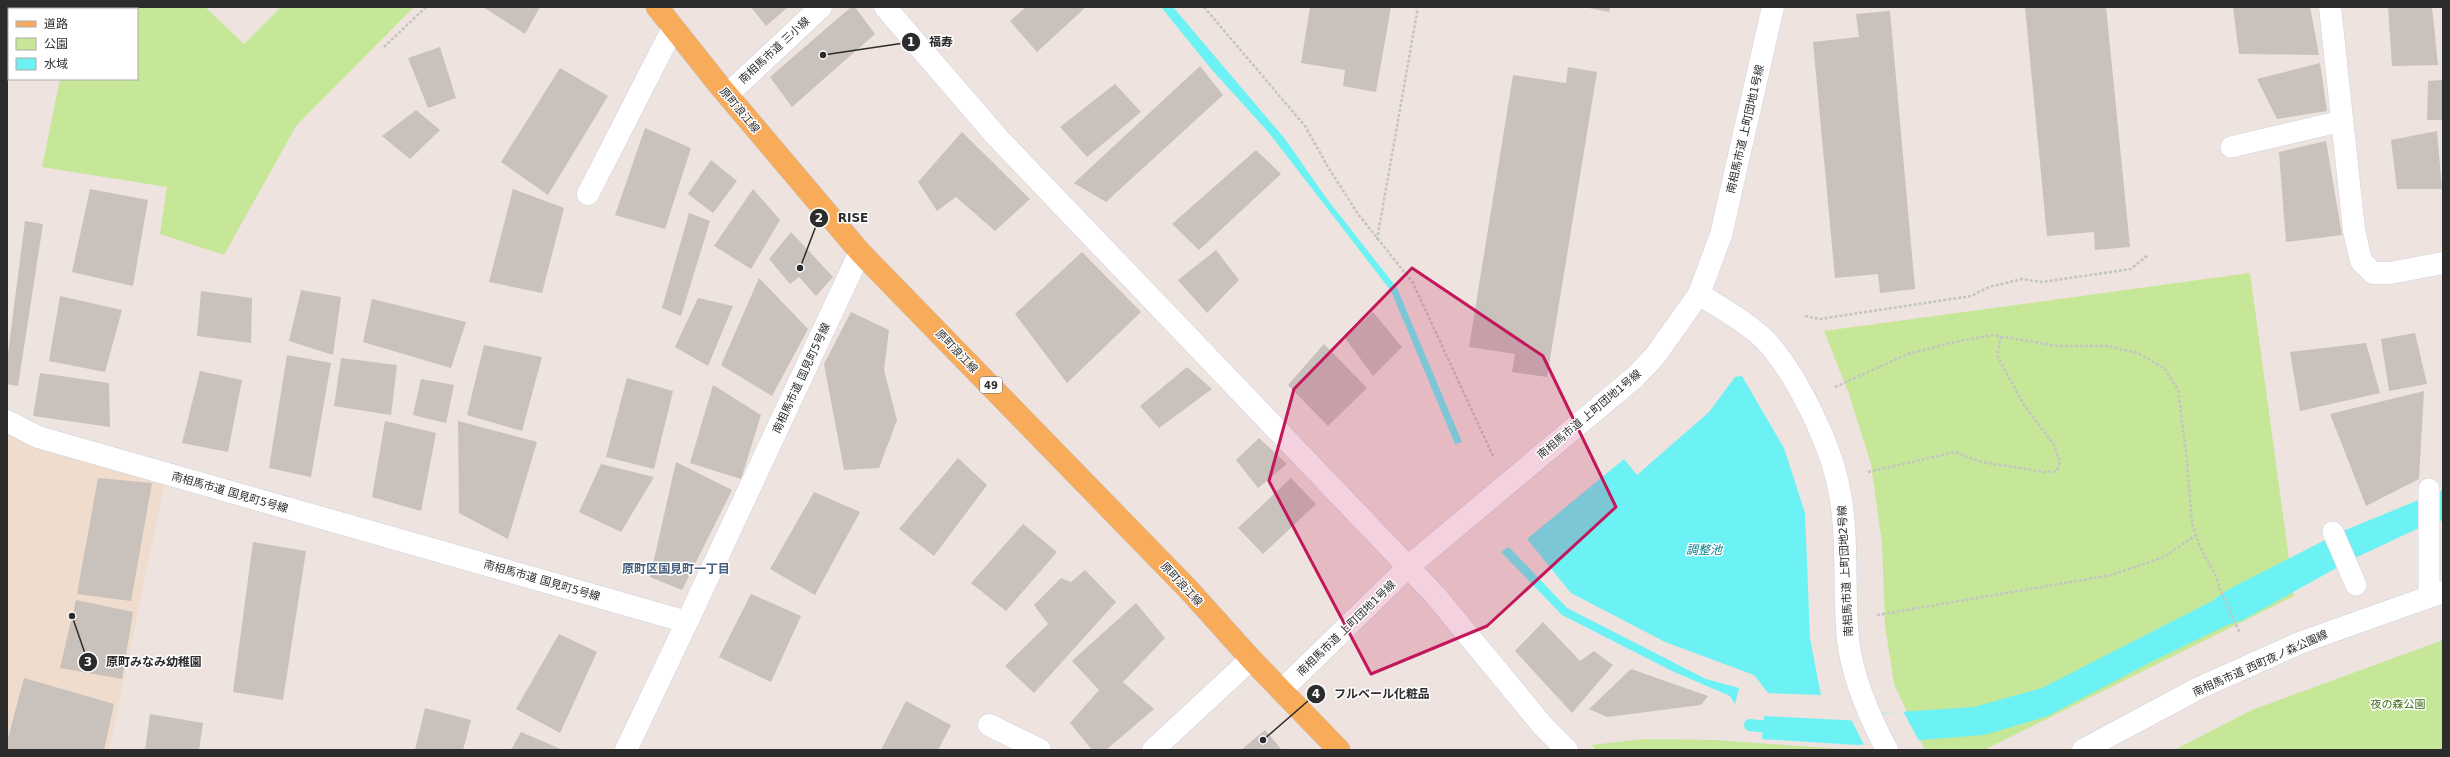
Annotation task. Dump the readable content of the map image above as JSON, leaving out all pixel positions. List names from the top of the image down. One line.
{"streets":{"main road":["原町浪江線","49"],"street":["南相馬市道 三小線","南相馬市道 上町団地1号線","南相馬市道 国見町5号線","南相馬市道 上町団地2号線","南相馬市道 西町夜ノ森公園線"]},"crossings":[["南相馬市道 三小線","原町浪江線"],["原町浪江線","南相馬市道 上町団地1号線"],["原町浪江線","南相馬市道 国見町5号線"],["南相馬市道 上町団地1号線","南相馬市道 上町団地2号線"]],"districts":["原町区国見町一丁目"],"water":["調整池"],"parks":["夜の森公園"],"places":["福寿","RISE","原町みなみ幼稚園","フルベール化粧品"],"legend":["道路","公園","水域"]}
